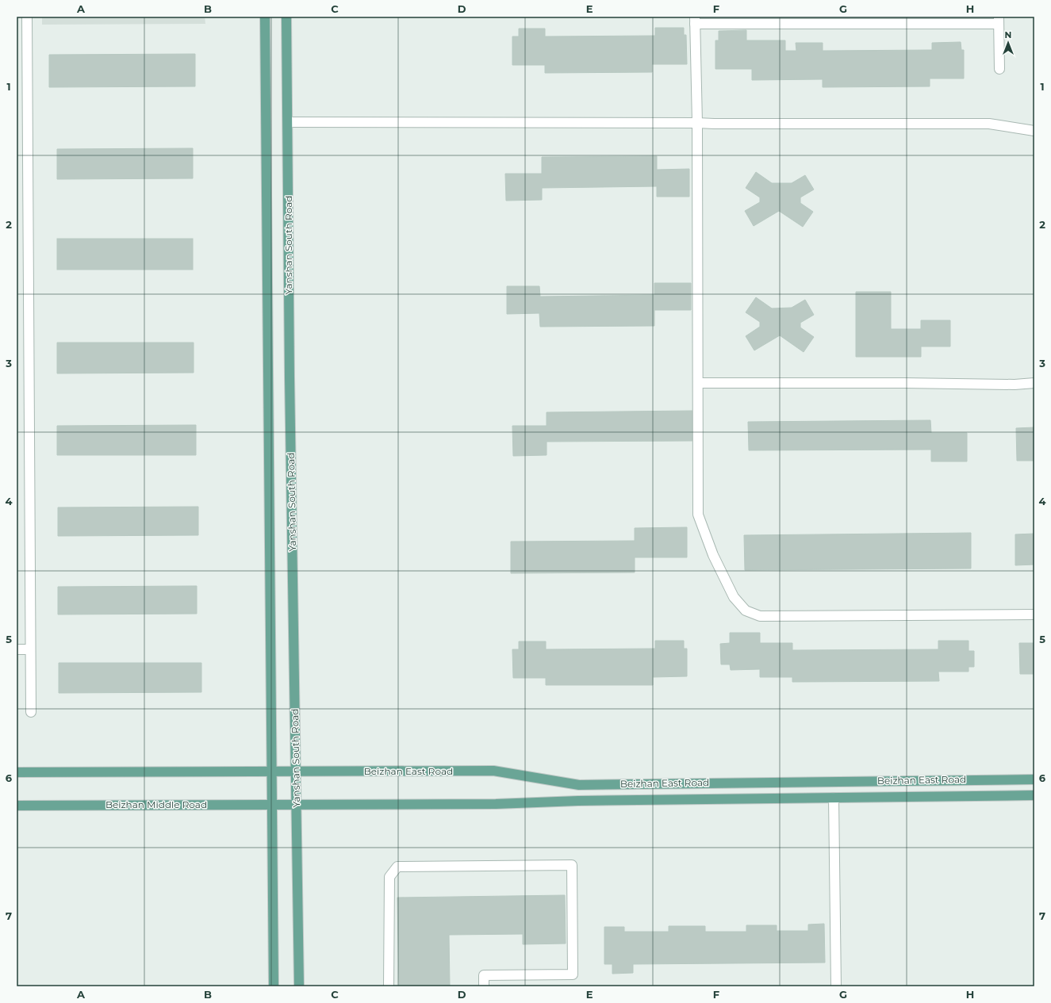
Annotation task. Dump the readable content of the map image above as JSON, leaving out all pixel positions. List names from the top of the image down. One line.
{"streets":{"main road":["Yanshan South Road","Beizhan East Road","Beizhan Middle Road"]},"crossings":[["Yanshan South Road","Beizhan East Road"],["Yanshan South Road","Beizhan Middle Road"],["Beizhan East Road","Beizhan Middle Road"]],"north":"top","grid":{"columns":["A","B","C","D","E","F","G","H"],"rows":["1","2","3","4","5","6","7"]}}
